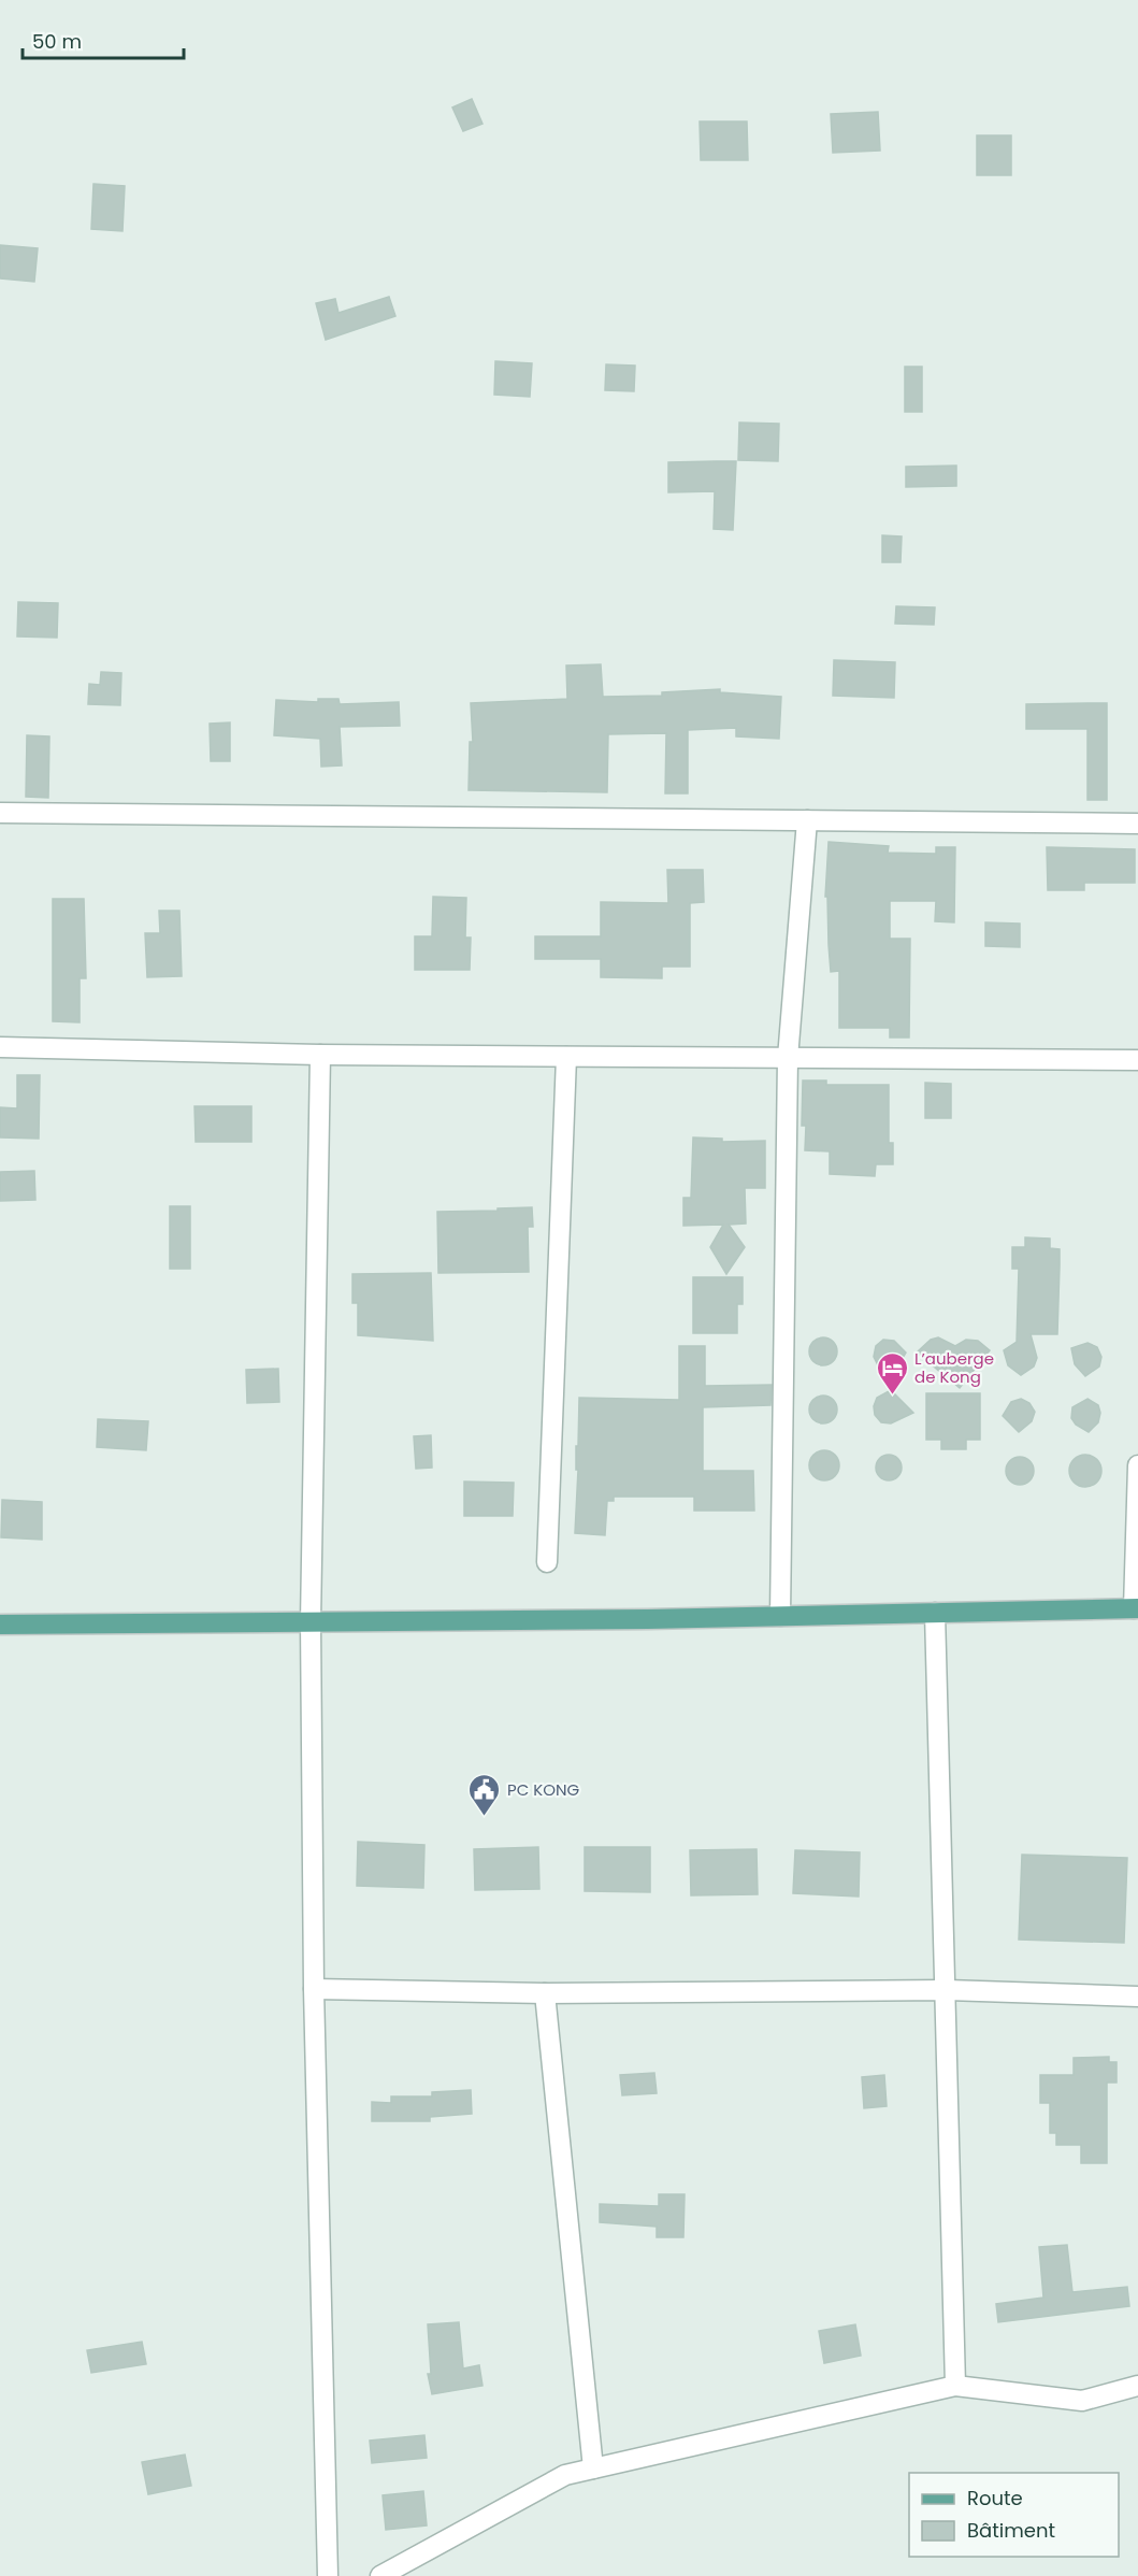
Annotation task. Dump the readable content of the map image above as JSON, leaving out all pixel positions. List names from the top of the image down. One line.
{"places":{"hotel":["L’auberge de Kong"],"public building":["PC KONG"]},"legend":["Route","Bâtiment"],"scale_bar":"50 m"}
